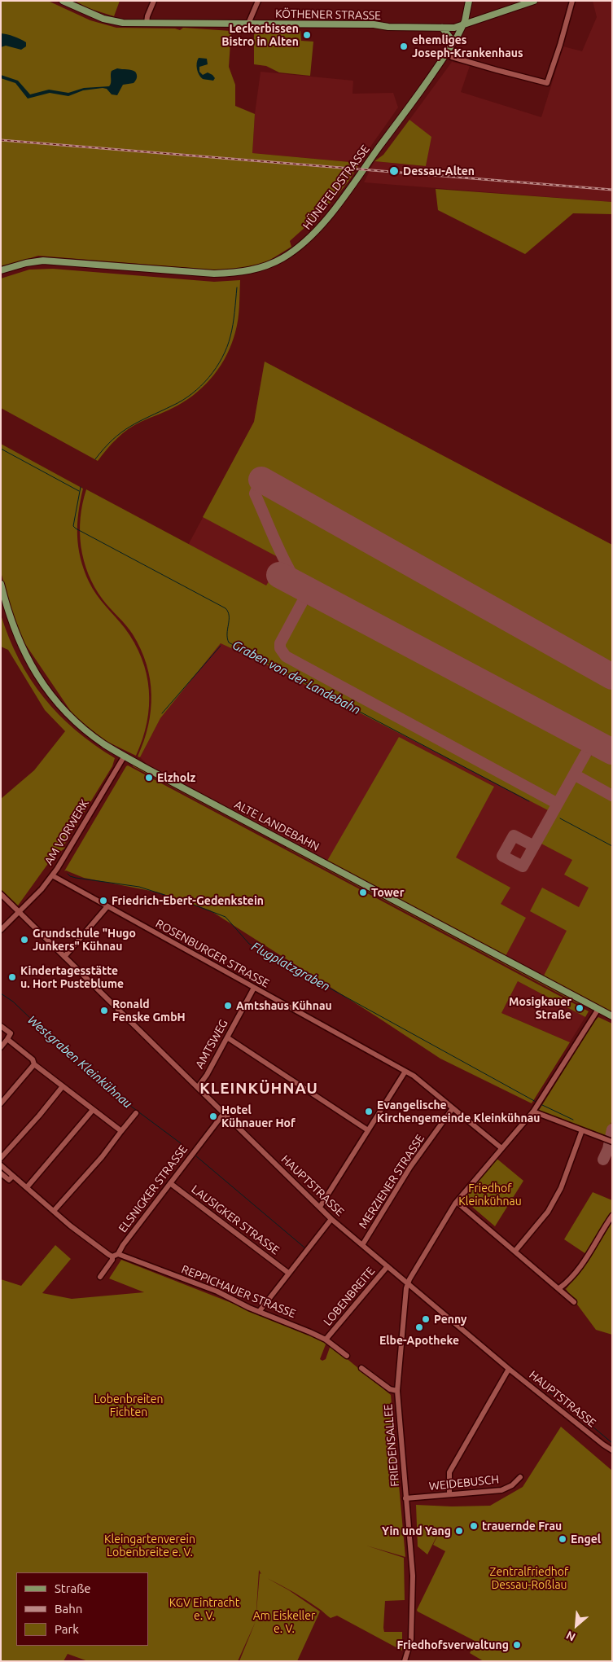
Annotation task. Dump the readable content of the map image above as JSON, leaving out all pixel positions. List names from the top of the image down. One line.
{"streets":{"main road":["KÖTHENER STRASSE","HÜNEFELDSTRASSE","ALTE LANDEBAHN"],"street":["AM VORWERK","ROSENBURGER STRASSE","AMTSWEG","MERZIENER STRASSE","HAUPTSTRASSE","ELSNIGKER STRASSE","LAUSIGKER STRASSE","REPPICHAUER STRASSE","LOBENBREITE","FRIEDENSALLEE","WEIDEBUSCH"]},"crossings":[["KÖTHENER STRASSE","HÜNEFELDSTRASSE"],["ALTE LANDEBAHN","AM VORWERK"],["AM VORWERK","ROSENBURGER STRASSE"],["AM VORWERK","HAUPTSTRASSE"],["ROSENBURGER STRASSE","AMTSWEG"],["ROSENBURGER STRASSE","MERZIENER STRASSE"],["AMTSWEG","HAUPTSTRASSE"],["MERZIENER STRASSE","HAUPTSTRASSE"],["HAUPTSTRASSE","ELSNIGKER STRASSE"],["HAUPTSTRASSE","LOBENBREITE"],["HAUPTSTRASSE","FRIEDENSALLEE"],["ELSNIGKER STRASSE","LAUSIGKER STRASSE"],["ELSNIGKER STRASSE","REPPICHAUER STRASSE"],["REPPICHAUER STRASSE","LOBENBREITE"],["FRIEDENSALLEE","WEIDEBUSCH"]],"districts":["KLEINKÜHNAU"],"water":["Graben von der Landebahn","Flugplatzgraben","Westgraben Kleinkühnau"],"parks":["Friedhof Kleinkühnau","Lobenbreiten Fichten","Kleingartenverein Lobenbreite e. V.","Zentralfriedhof Dessau-Roßlau","KGV Eintracht e. V.","Am Eiskeller e. V."],"places":["Leckerbissen Bistro in Alten","ehemliges Joseph-Krankenhaus","Dessau-Alten","Elzholz","Tower","Friedrich-Ebert-Gedenkstein","Grundschule \"Hugo Junkers\" Kühnau","Kindertagesstätte u. Hort Pusteblume","Amtshaus Kühnau","Mosigkauer Straße","Ronald Fenske GmbH","Evangelische Kirchengemeinde Kleinkühnau","Hotel Kühnauer Hof","Penny","Elbe-Apotheke","trauernde Frau","Yin und Yang","Engel","Friedhofsverwaltung"],"legend":["Straße","Bahn","Park"],"north":"bottom left"}
